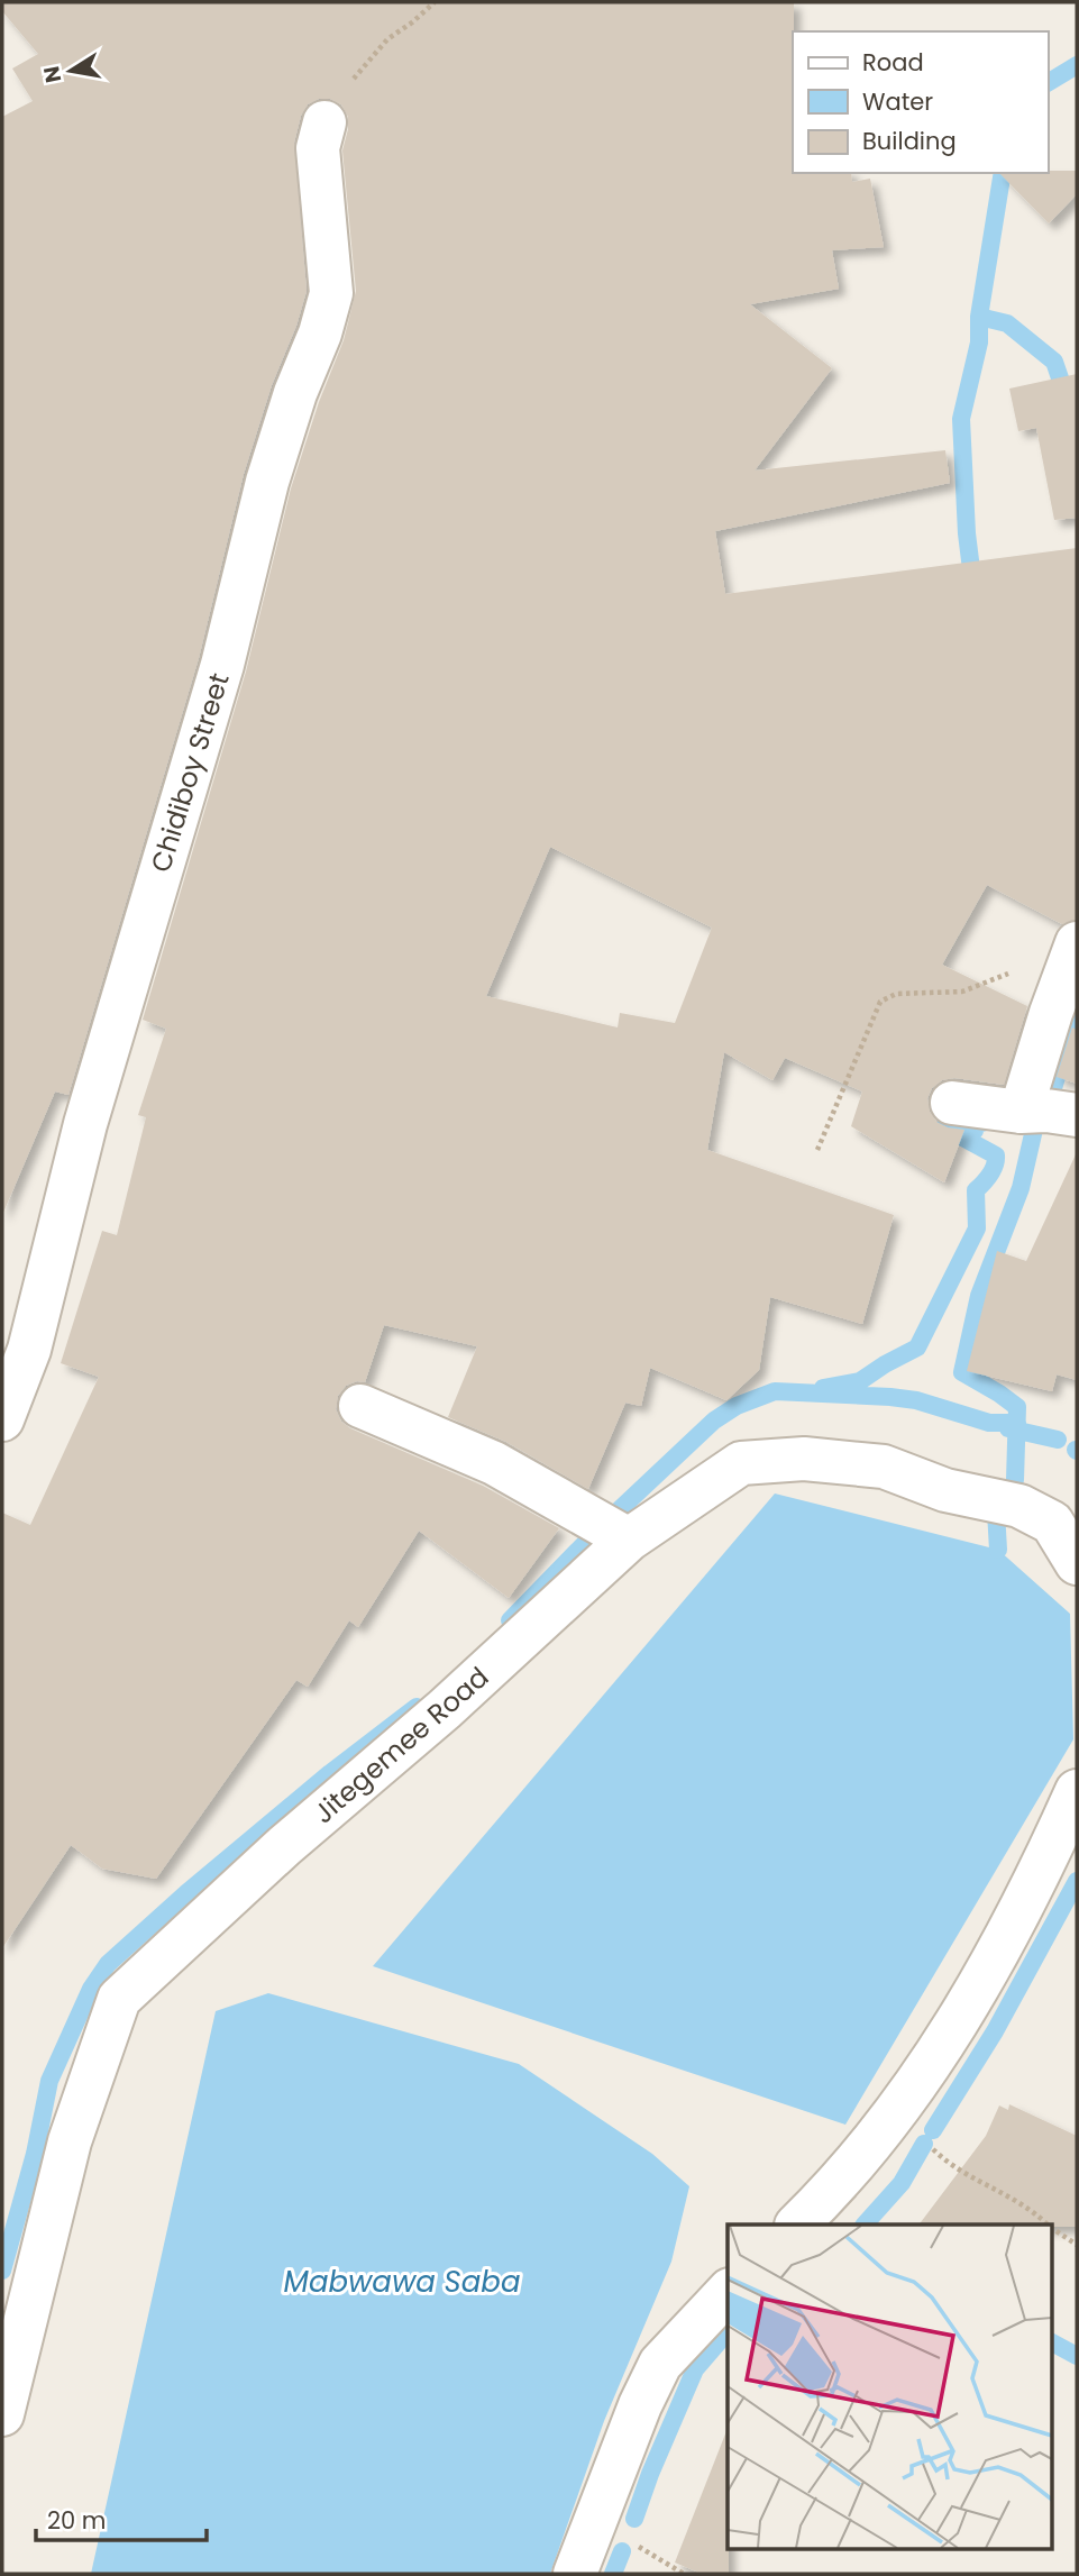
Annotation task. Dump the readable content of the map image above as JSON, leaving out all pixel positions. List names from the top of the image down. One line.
{"streets":{"street":["Chidiboy Street","Jitegemee Road"]},"water":["Mabwawa Saba"],"legend":["Road","Water","Building"],"scale_bar":"20 m","north":"left"}
